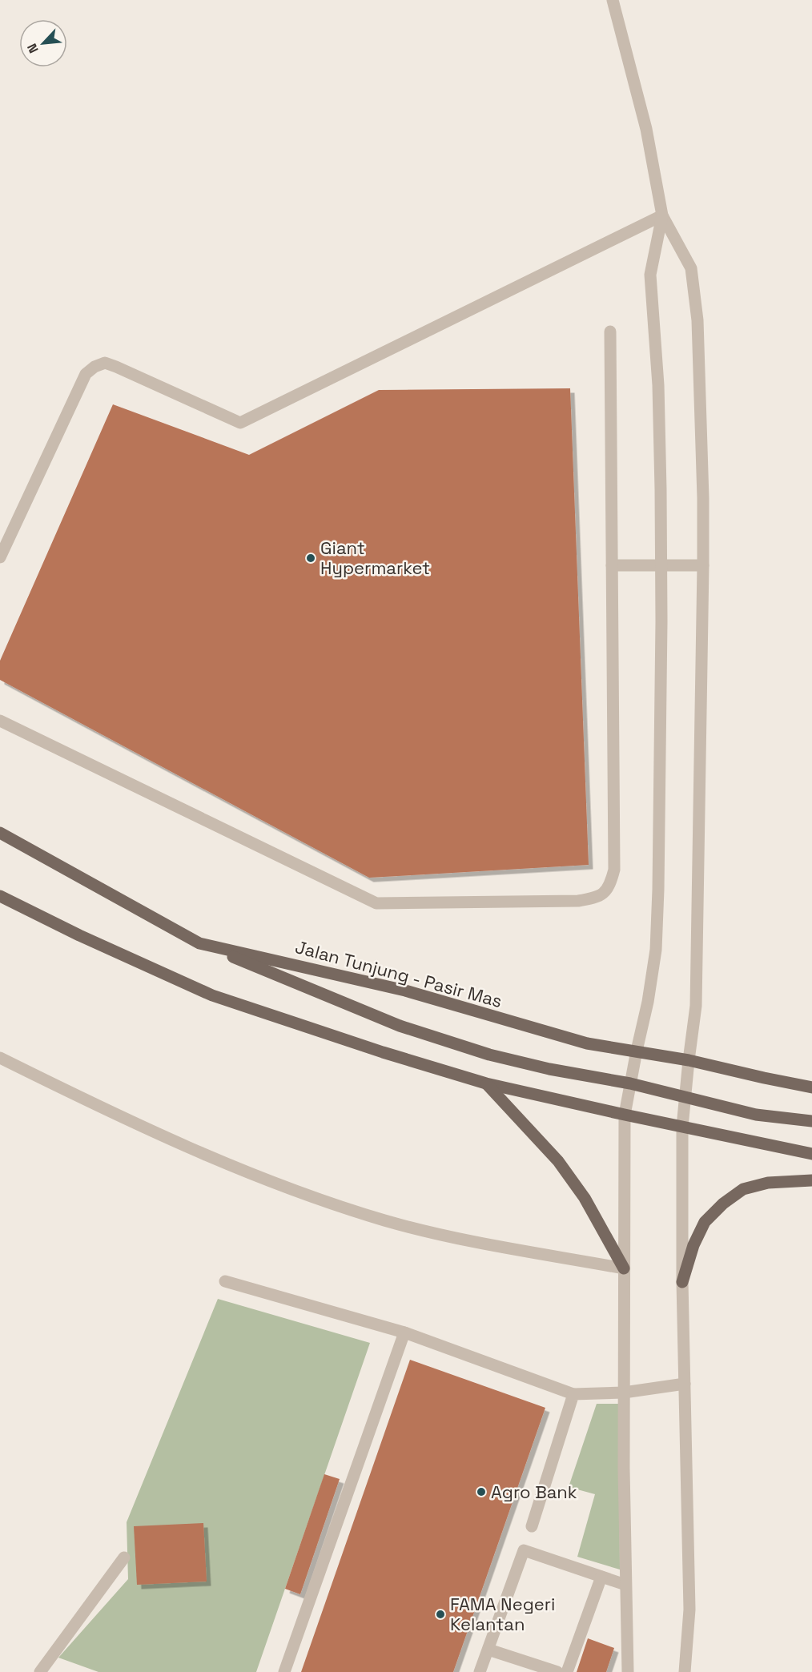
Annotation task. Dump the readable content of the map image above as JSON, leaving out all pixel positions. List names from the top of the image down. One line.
{"streets":{"main road":["Jalan Tunjung - Pasir Mas"]},"places":["Giant Hypermarket","Agro Bank","FAMA Negeri Kelantan"],"north":"bottom left"}
